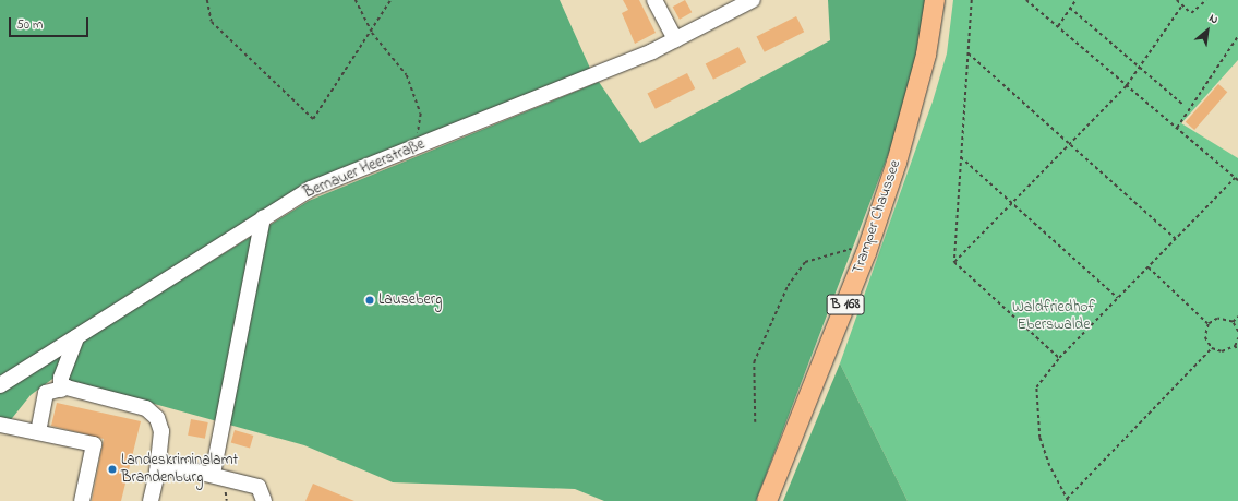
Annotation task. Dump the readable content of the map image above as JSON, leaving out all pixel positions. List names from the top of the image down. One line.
{"streets":{"main road":["Tramper Chaussee","B 168"],"street":["Bernauer Heerstraße"]},"parks":["Waldfriedhof Eberswalde"],"places":["Lauseberg","Landeskriminalamt Brandenburg"],"scale_bar":"50 m","north":"top right"}
